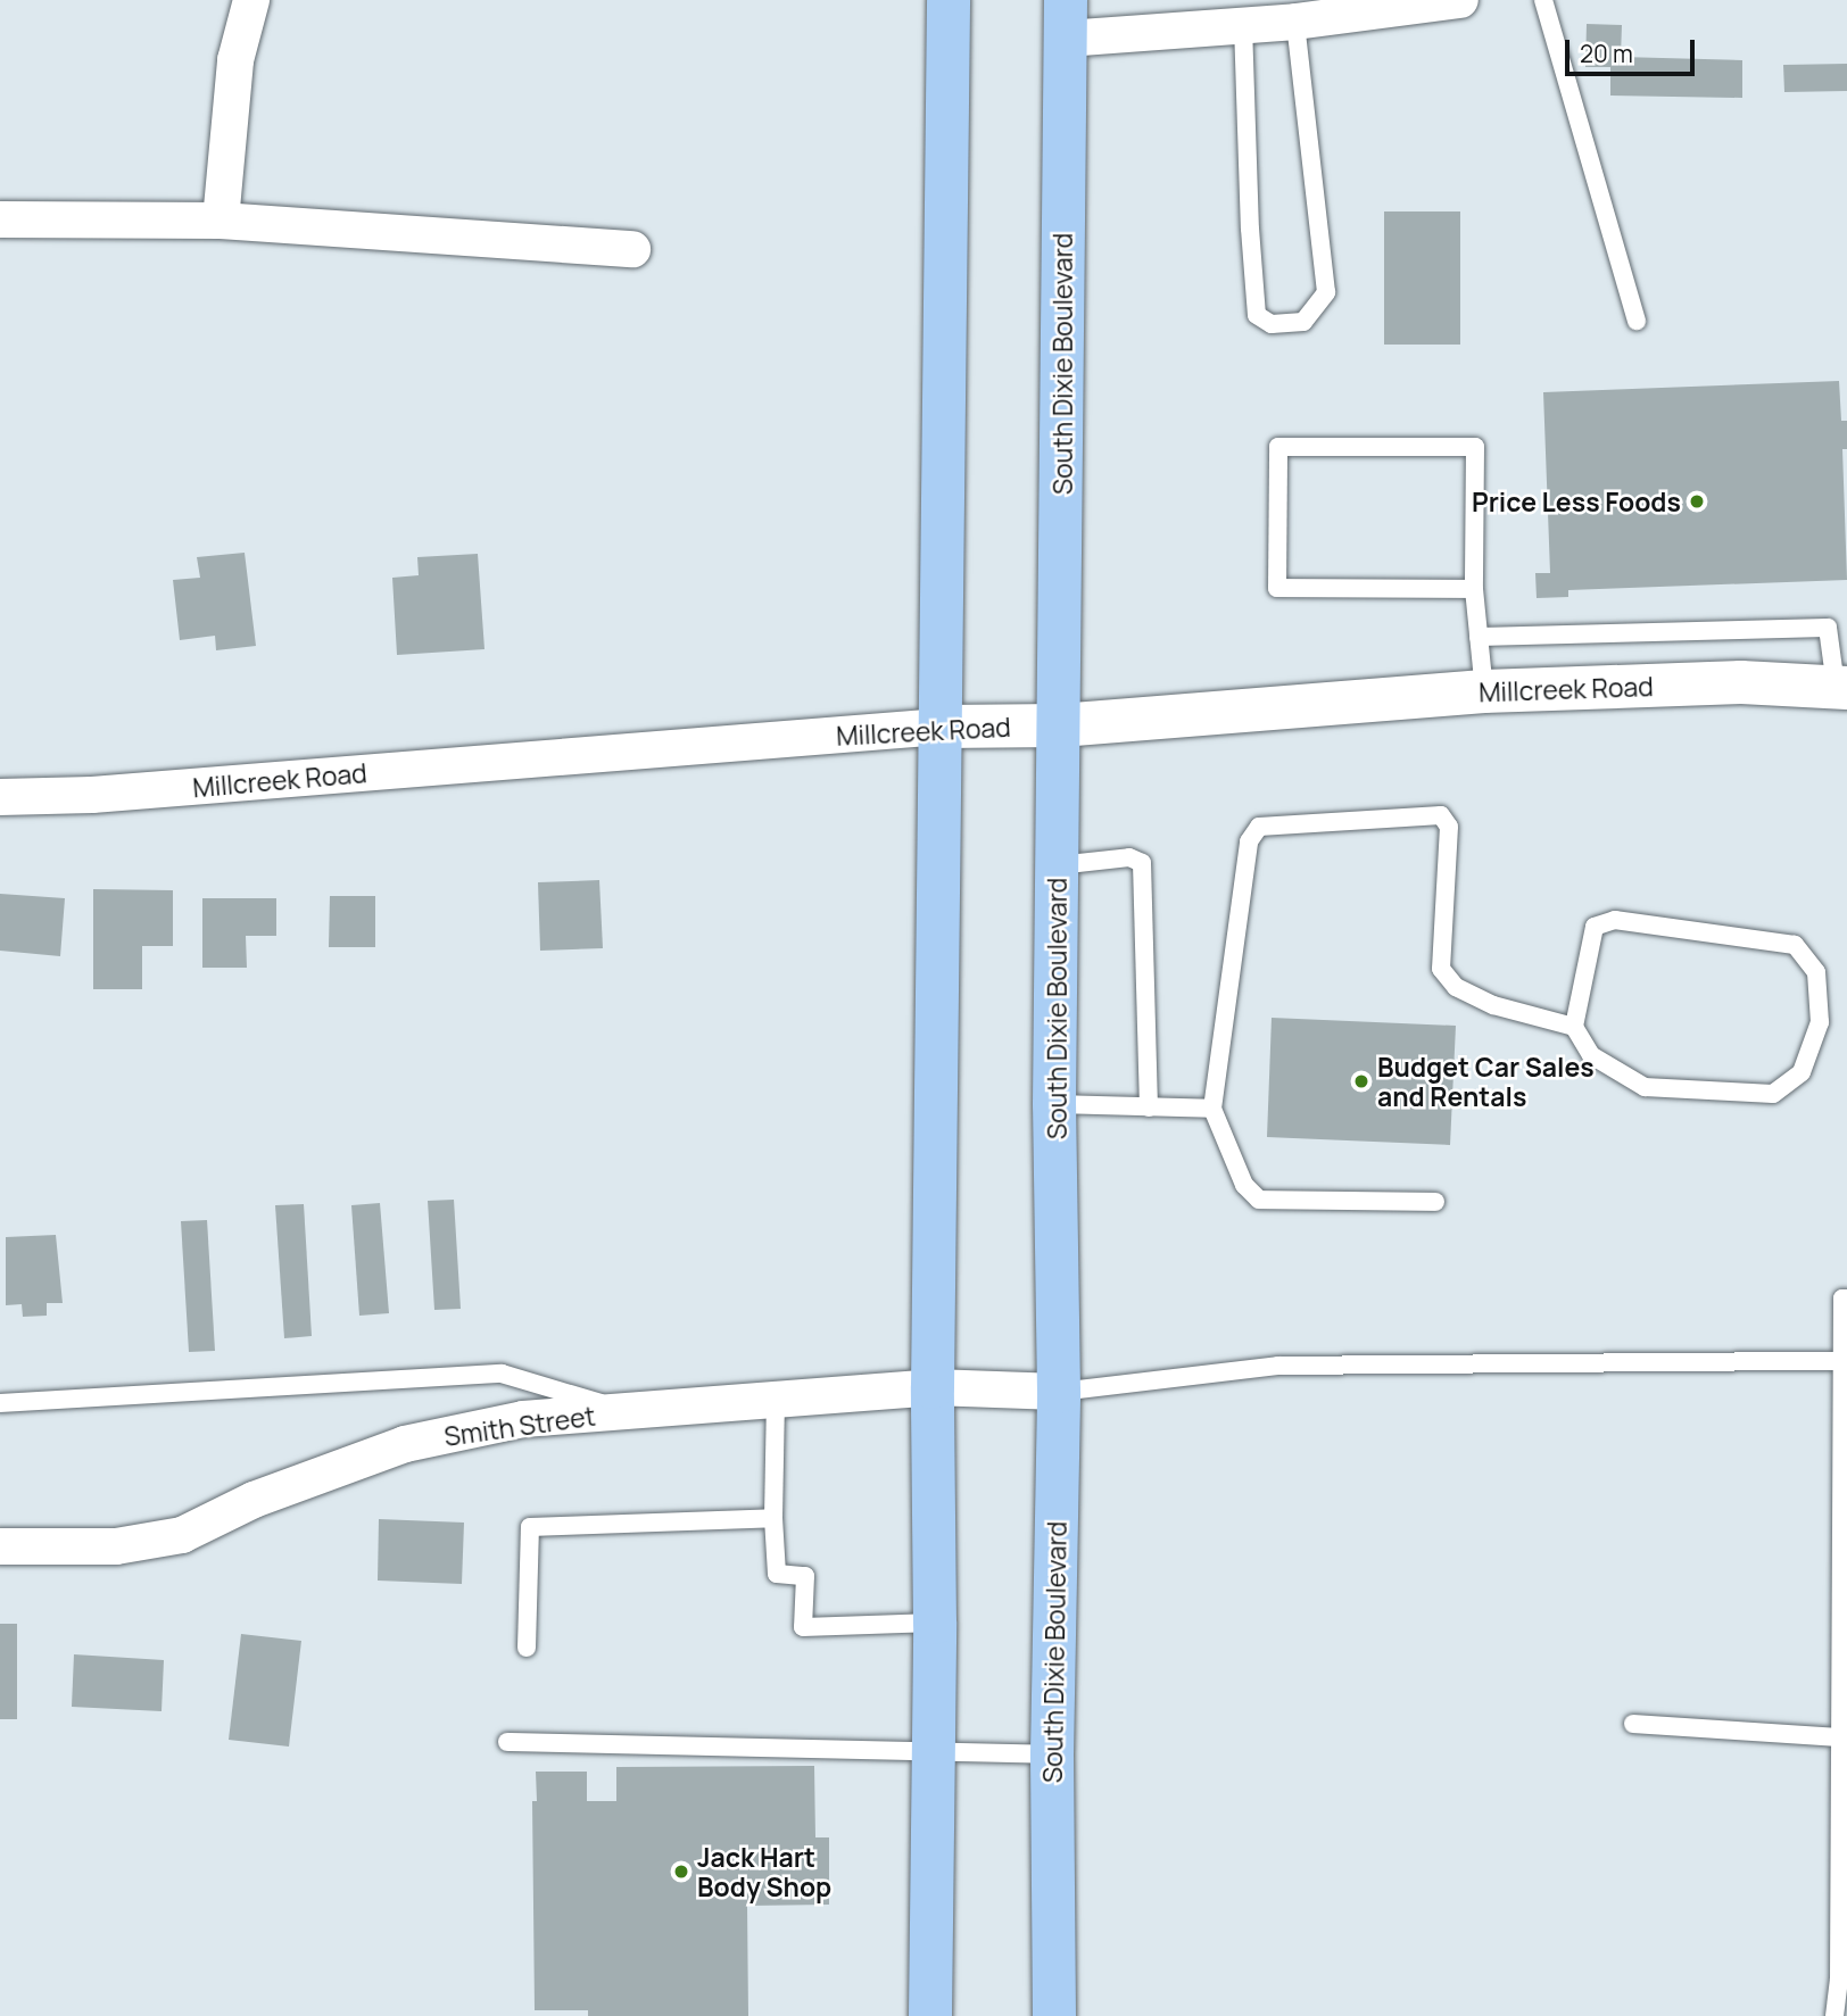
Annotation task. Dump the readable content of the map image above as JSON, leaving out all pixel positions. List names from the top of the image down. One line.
{"streets":{"highway":["South Dixie Boulevard"],"street":["Millcreek Road","Smith Street"]},"crossings":[["South Dixie Boulevard","Millcreek Road"],["South Dixie Boulevard","Smith Street"]],"places":["Price Less Foods","Budget Car Sales and Rentals","Jack Hart Body Shop"],"scale_bar":"20 m"}
